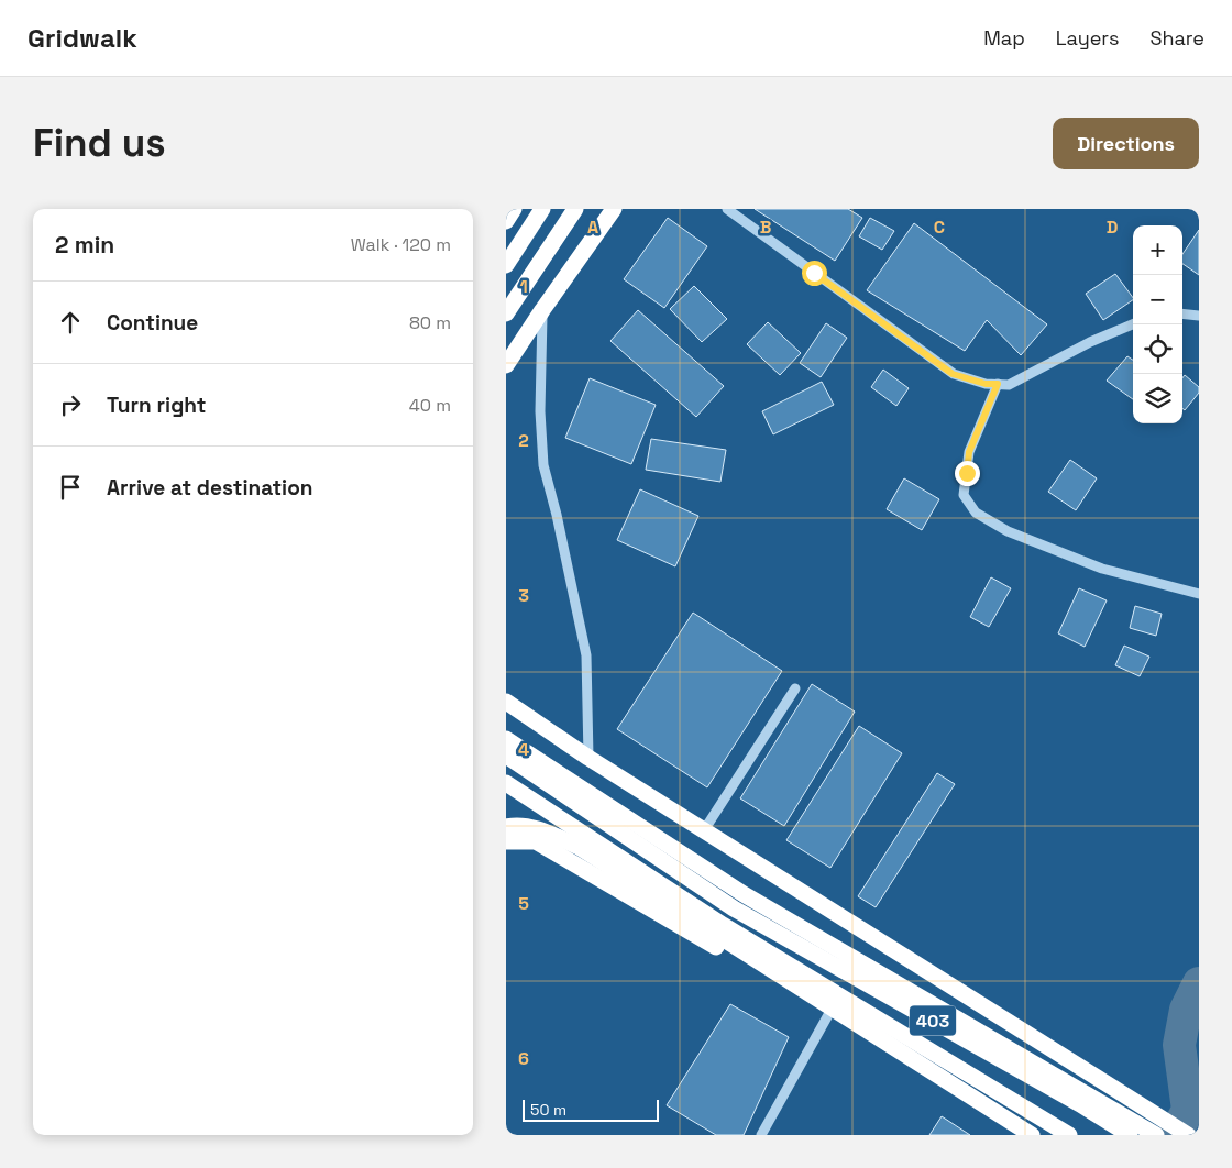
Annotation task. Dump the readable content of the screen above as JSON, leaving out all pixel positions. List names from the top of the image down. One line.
{"streets":{"highway":["403"]},"scale_bar":"50 m","page":{"header":"Gridwalk","nav":["Map","Layers","Share"],"buttons":"Directions","title":"Find us","heading":["2 min","Walk · 120 m"],"map_buttons":["+","−"],"list":[["Continue","80 m"],["Turn right","40 m"],"Arrive at destination"],"scale":"50 m"},"grid":{"columns":["A","B","C","D"],"rows":["1","2","3","4","5","6"]}}
